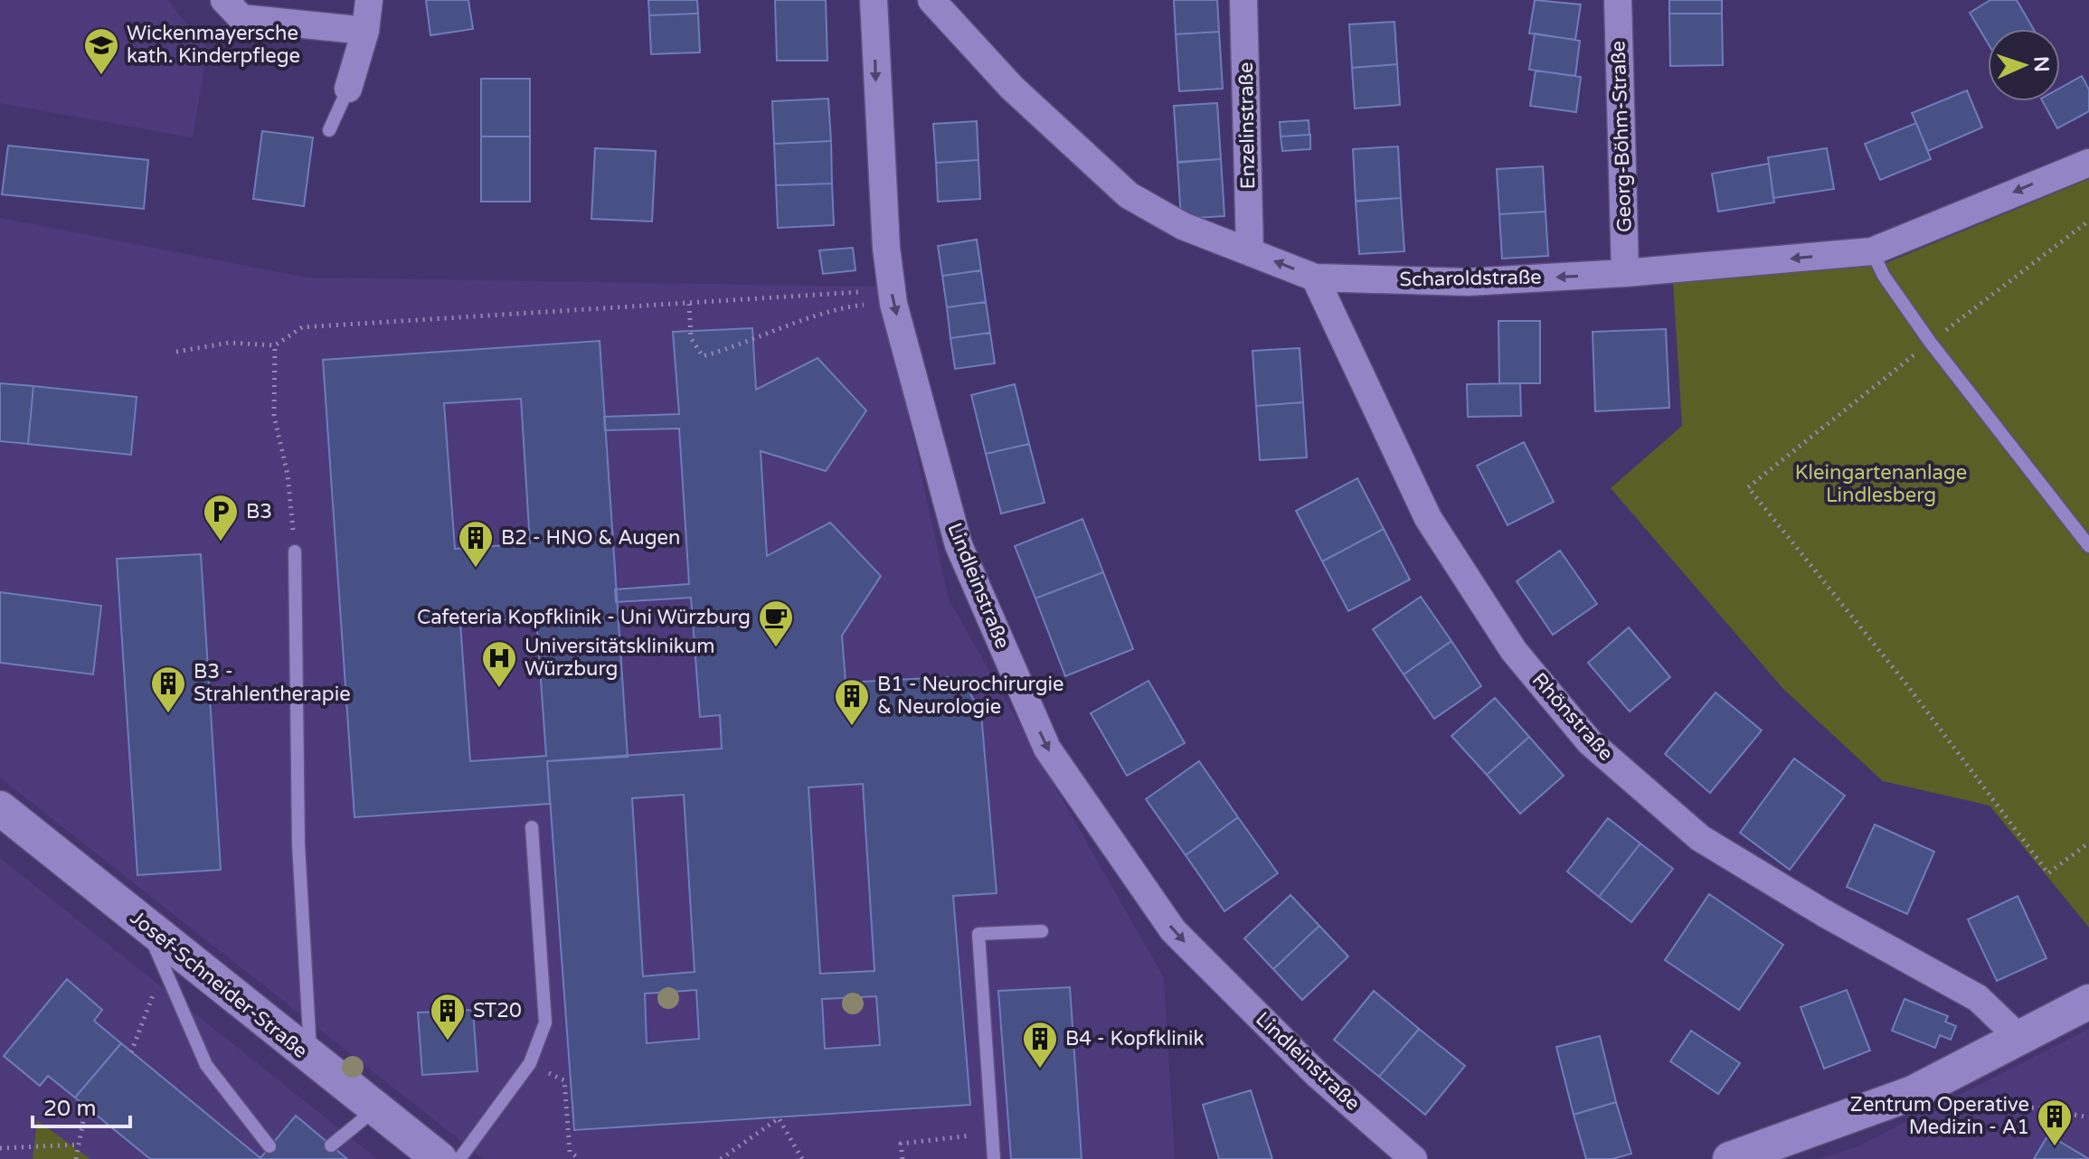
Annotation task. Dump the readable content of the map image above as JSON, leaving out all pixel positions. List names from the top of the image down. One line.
{"streets":{"street":["Enzelinstraße","Georg-Böhm-Straße","Scharoldstraße","Lindleinstraße","Rhönstraße","Josef-Schneider-Straße"]},"crossings":[["Enzelinstraße","Scharoldstraße"],["Georg-Böhm-Straße","Scharoldstraße"],["Scharoldstraße","Rhönstraße"]],"one_way":["Scharoldstraße","Lindleinstraße"],"parks":["Kleingartenanlage Lindlesberg"],"places":{"school or university":["Wickenmayersche kath. Kinderpflege"],"parking":["B3"],"building":["B2 - HNO & Augen","B3 - Strahlentherapie","B1 - Neurochirurgie & Neurologie","ST20","B4 - Kopfklinik","Zentrum Operative Medizin - A1"],"cafe":["Cafeteria Kopfklinik - Uni Würzburg"],"hospital":["Universitätsklinikum Würzburg"]},"scale_bar":"20 m","north":"right"}
